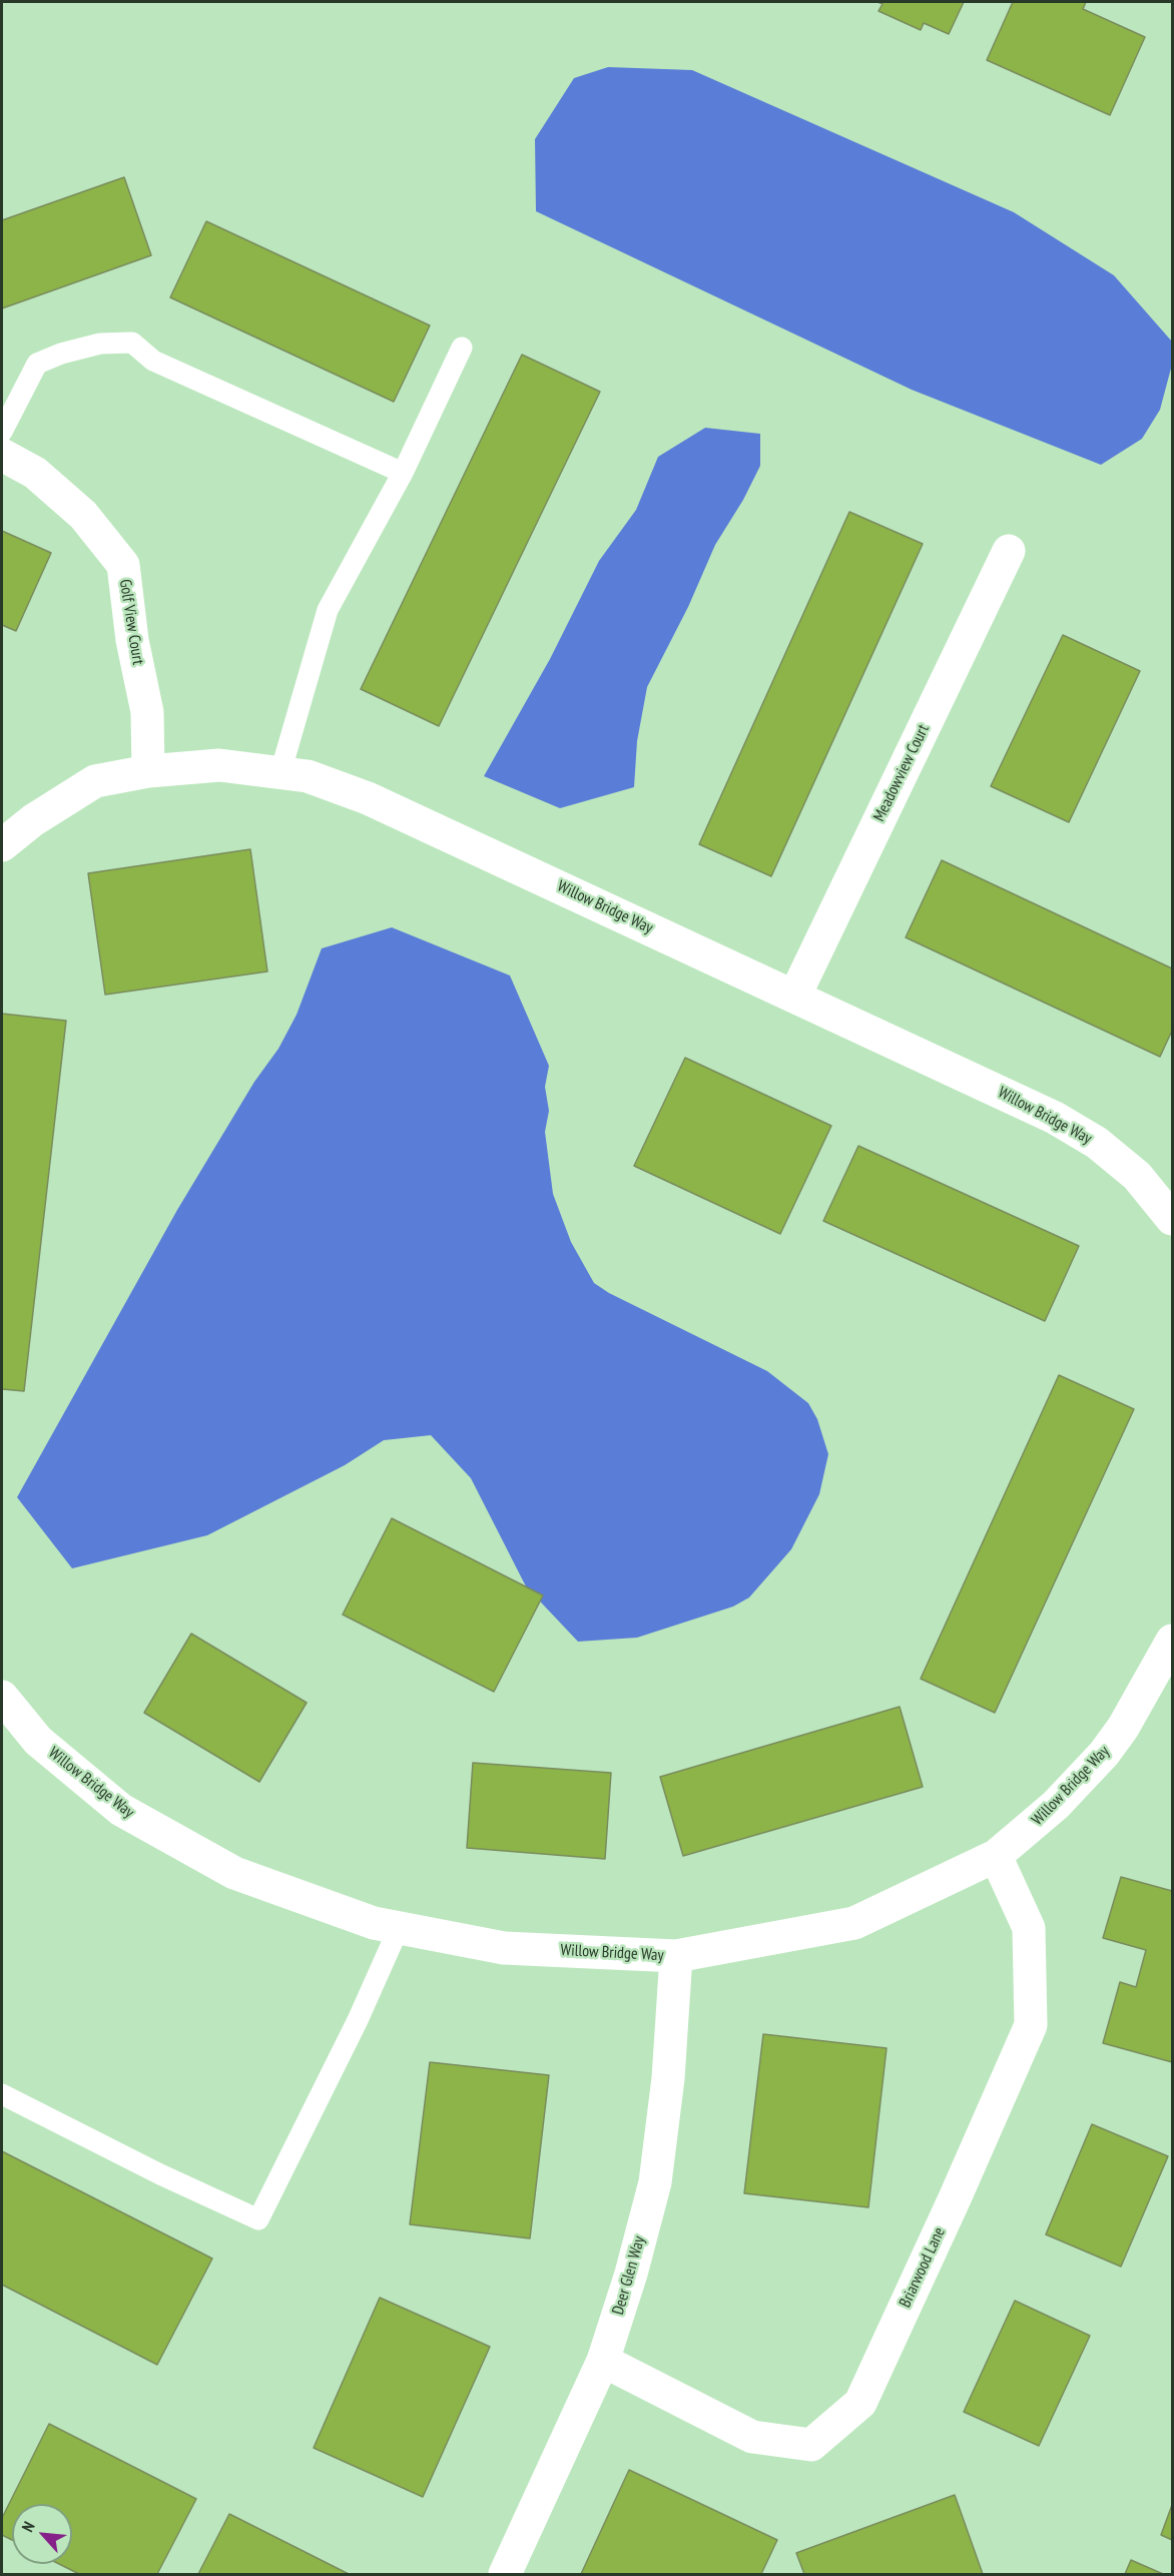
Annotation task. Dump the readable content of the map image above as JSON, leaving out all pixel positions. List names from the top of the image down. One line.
{"streets":{"street":["Golf View Court","Meadowview Court","Willow Bridge Way","Briarwood Lane","Deer Glen Way"]},"crossings":[["Golf View Court","Willow Bridge Way"],["Meadowview Court","Willow Bridge Way"],["Willow Bridge Way","Briarwood Lane"],["Willow Bridge Way","Deer Glen Way"],["Briarwood Lane","Deer Glen Way"]],"north":"top left"}
